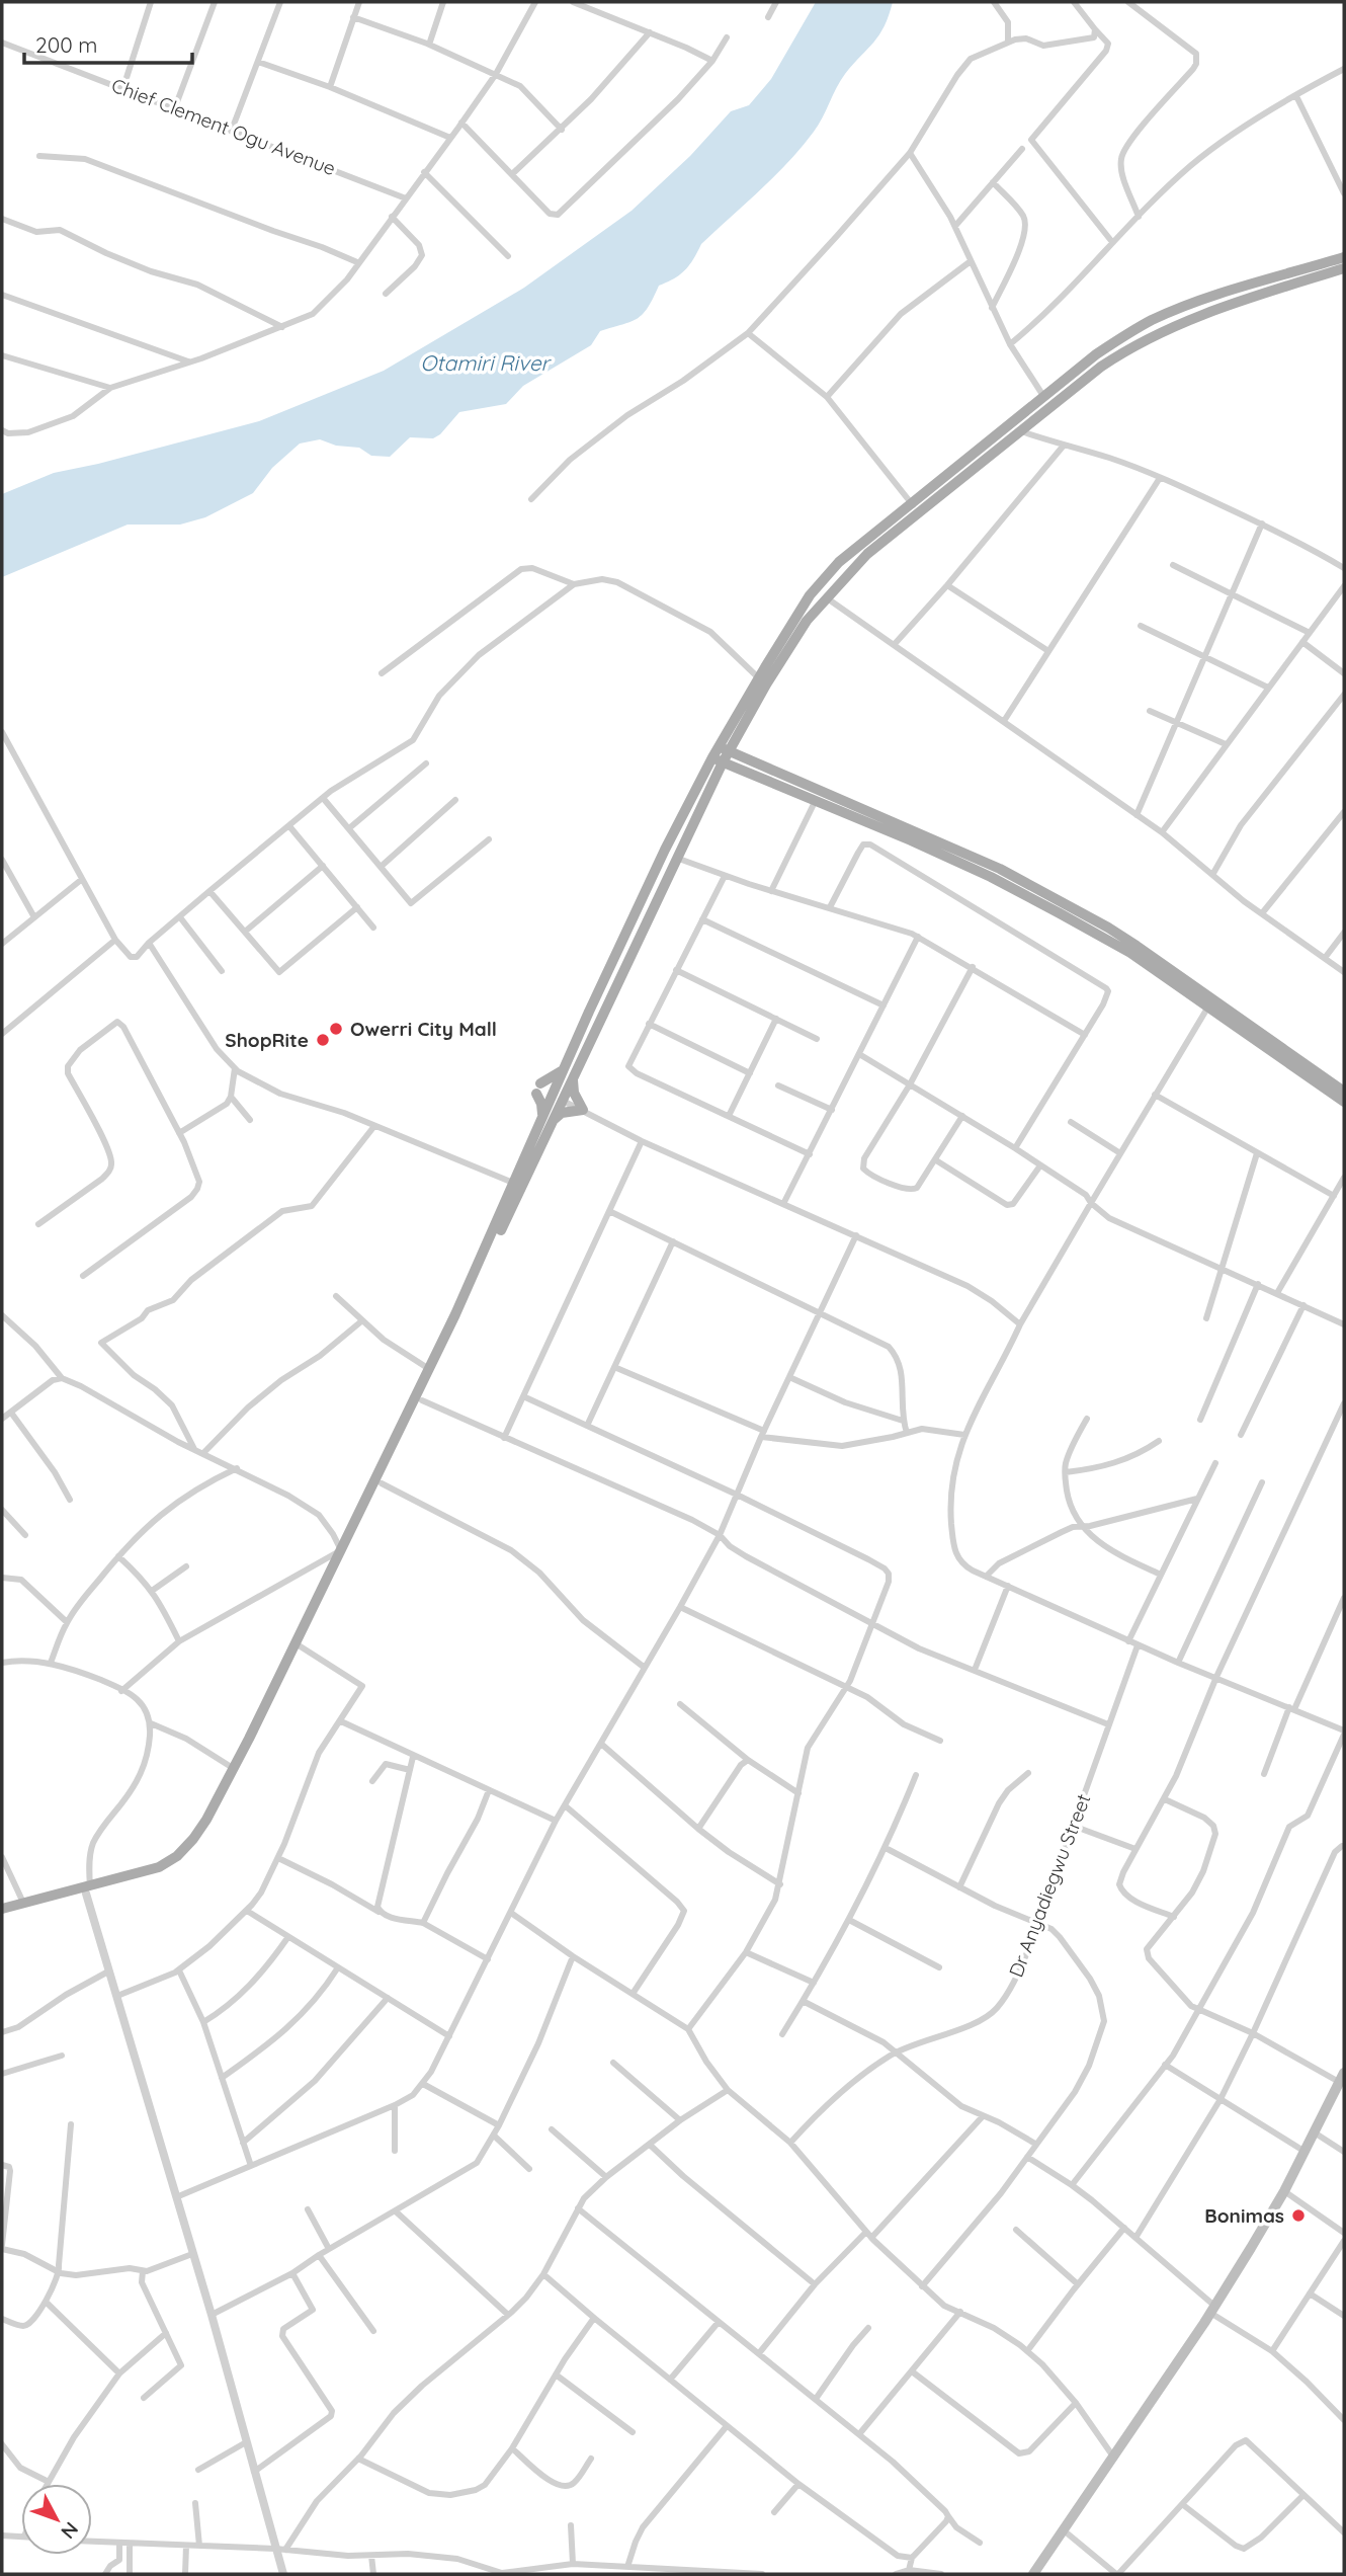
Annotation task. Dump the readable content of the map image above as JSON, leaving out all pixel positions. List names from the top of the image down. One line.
{"streets":{"street":["Chief Clement Ogu Avenue","Dr Anyadiegwu Street"]},"water":["Otamiri River"],"places":["Owerri City Mall","ShopRite","Bonimas"],"scale_bar":"200 m","north":"bottom right"}
